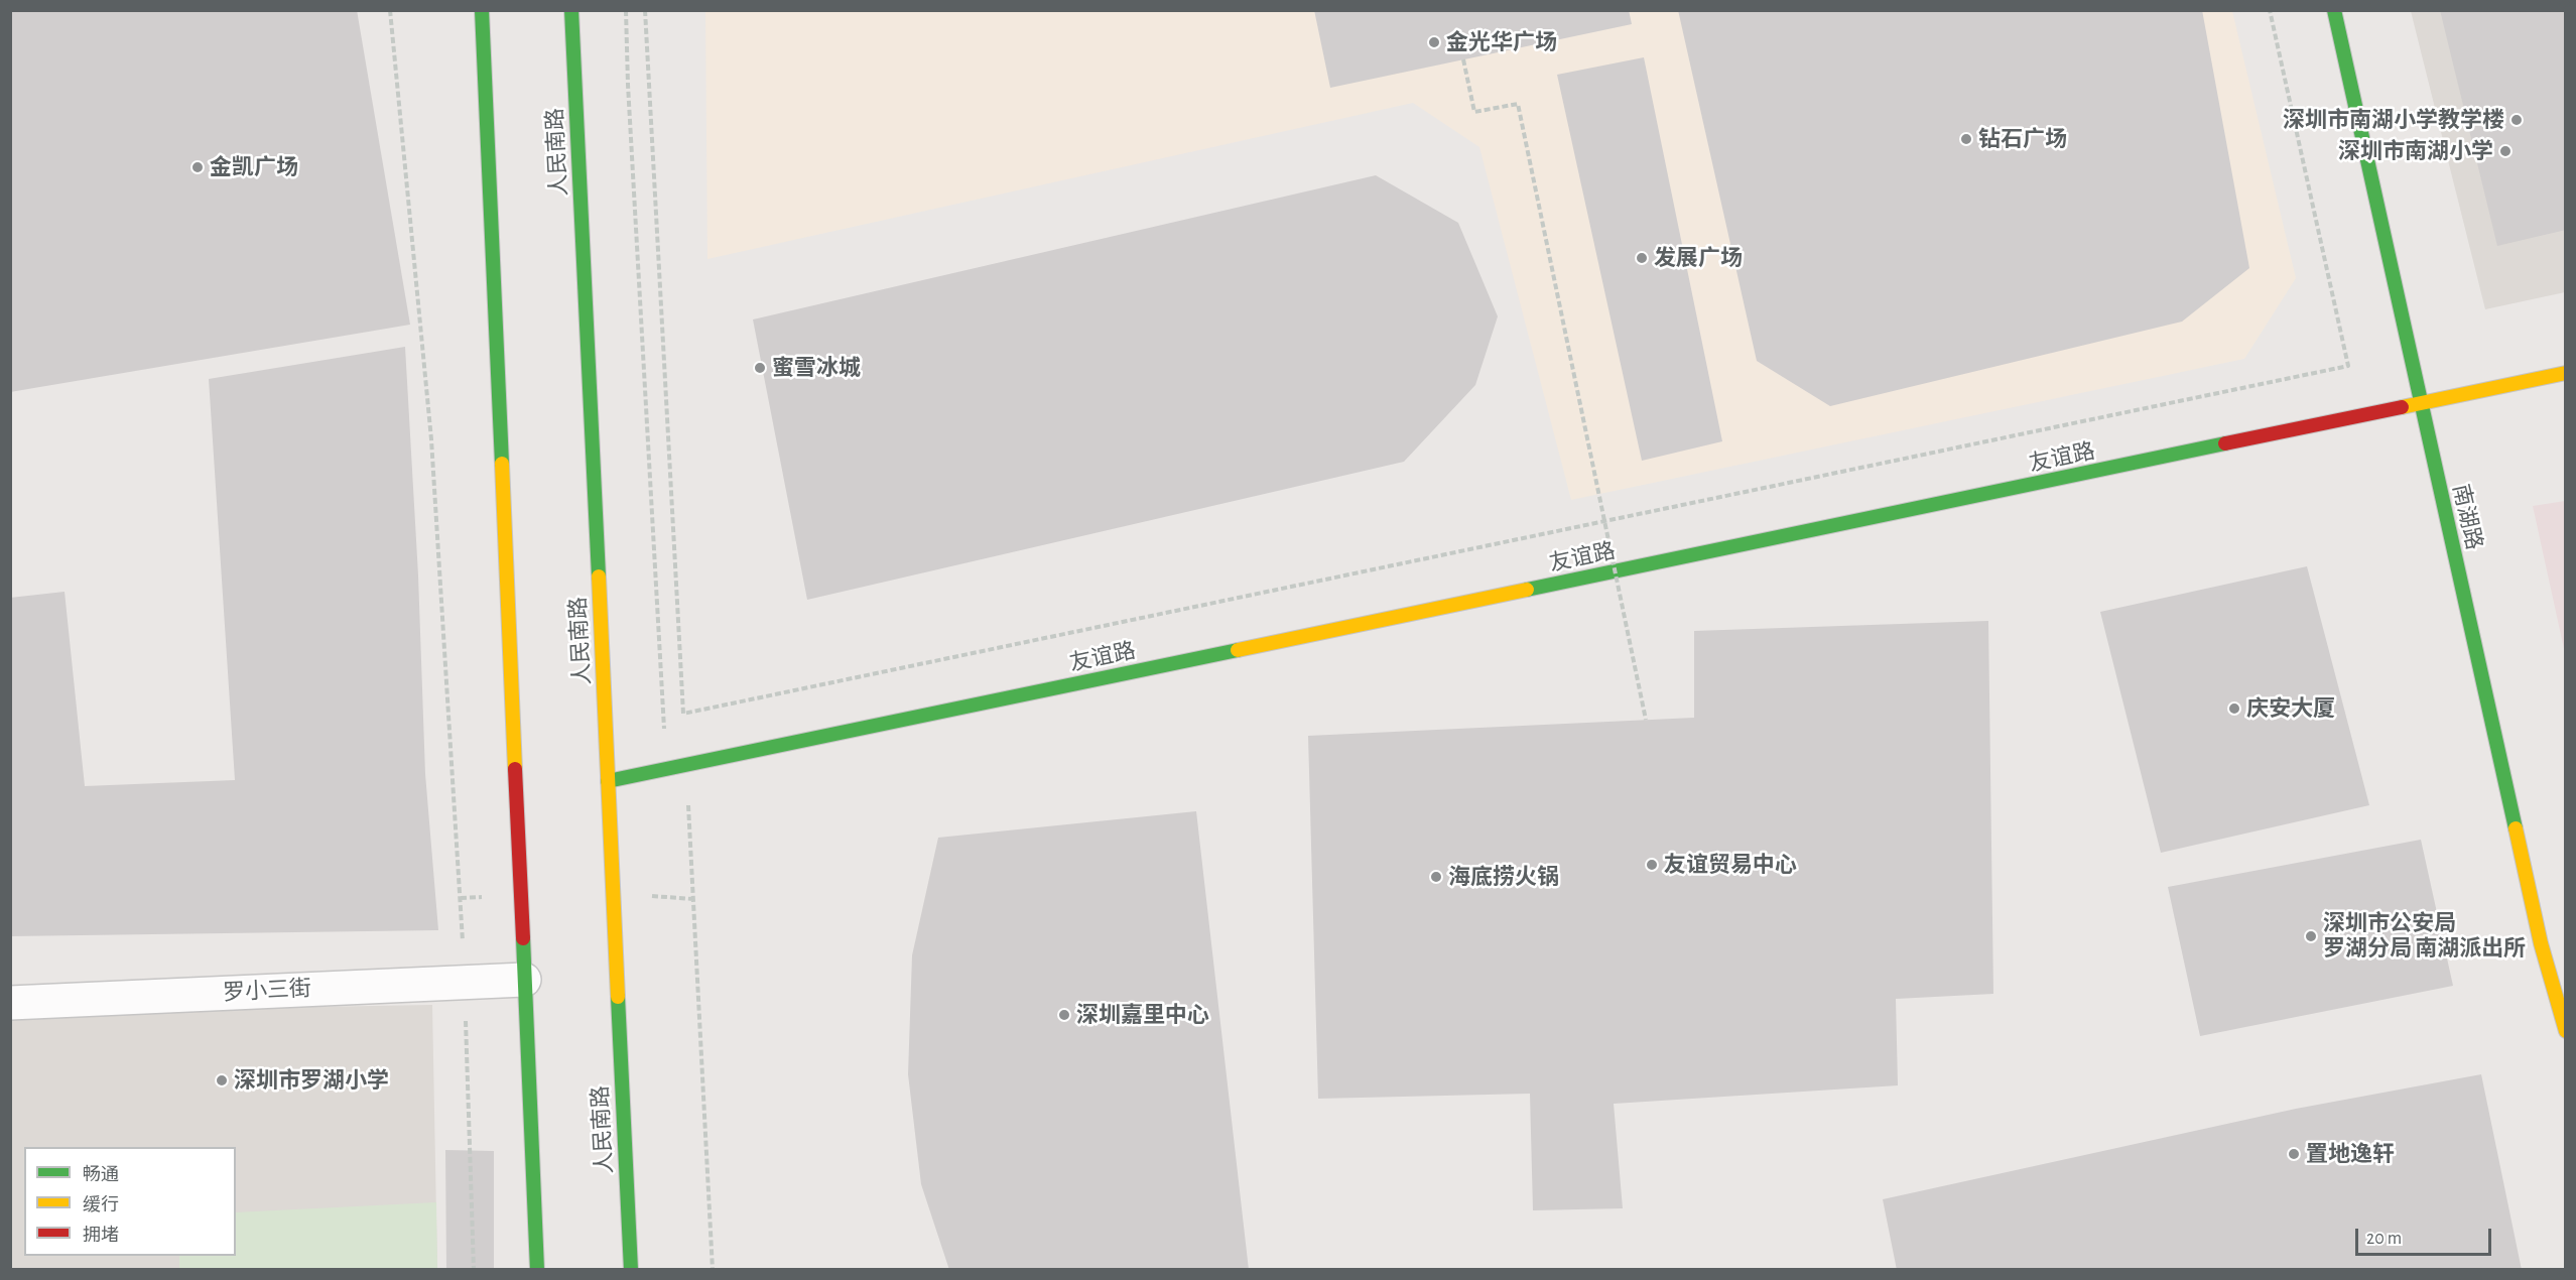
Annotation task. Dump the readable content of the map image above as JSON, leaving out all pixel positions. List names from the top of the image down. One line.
{"streets":{"street":["人民南路","友谊路","南湖路","罗小三街"]},"crossings":[["人民南路","友谊路"],["友谊路","南湖路"]],"places":["金光华广场","深圳市南湖小学教学楼","钻石广场","深圳市南湖小学","金凯广场","发展广场","蜜雪冰城","庆安大厦","友谊贸易中心","海底捞火锅","深圳市公安局 罗湖分局 南湖派出所","深圳嘉里中心","深圳市罗湖小学","置地逸轩"],"legend":["畅通","缓行","拥堵"],"scale_bar":"20 m"}
